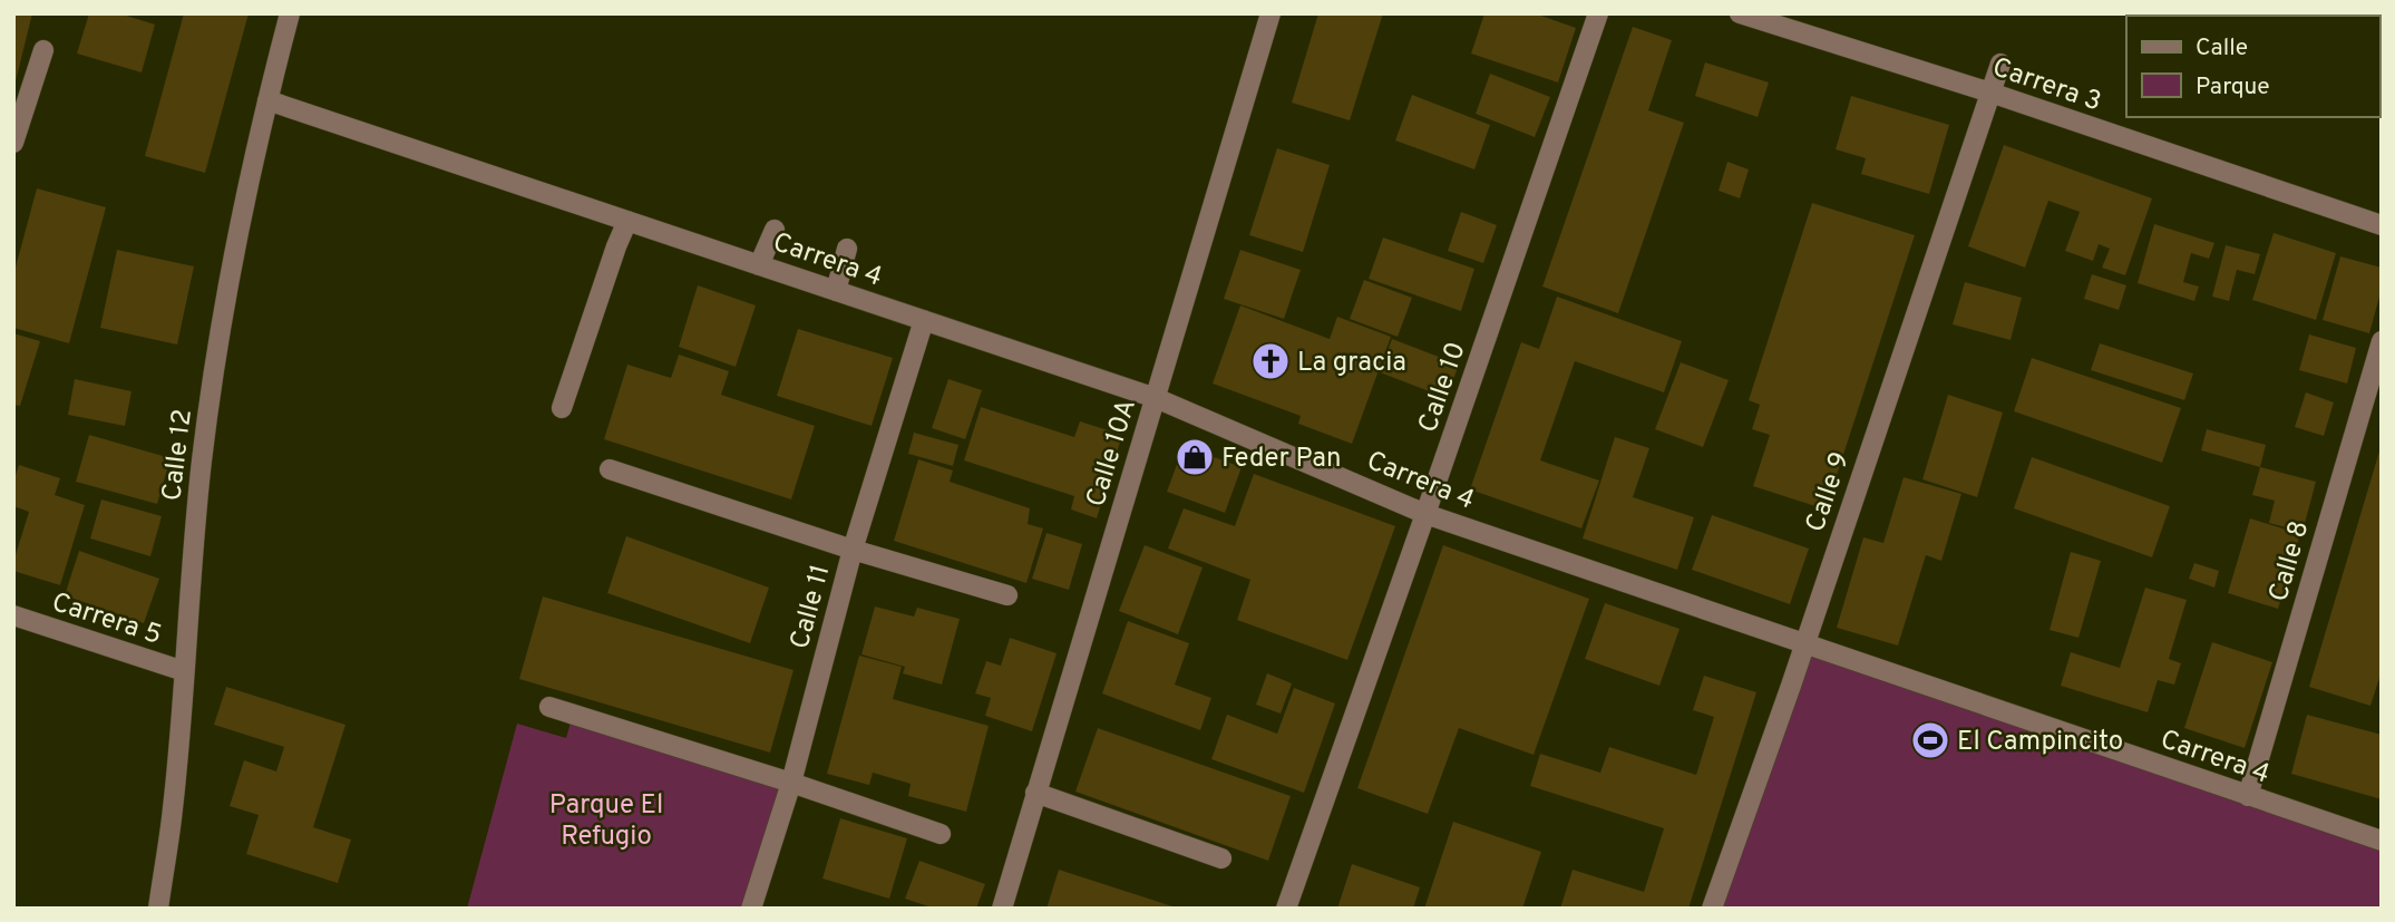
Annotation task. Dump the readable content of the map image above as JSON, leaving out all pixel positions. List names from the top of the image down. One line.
{"streets":{"street":["Carrera 3","Carrera 4","Calle 10","Calle 10A","Calle 12","Calle 9","Calle 8","Calle 11","Carrera 5"]},"crossings":[["Carrera 3","Calle 9"],["Carrera 4","Calle 10"],["Carrera 4","Calle 10A"],["Carrera 4","Calle 12"],["Carrera 4","Calle 9"],["Carrera 4","Calle 8"],["Carrera 4","Calle 11"],["Calle 12","Carrera 5"]],"parks":["Parque El Refugio"],"places":{"church":["La gracia"],"shop":["Feder Pan"],"sports":["El Campincito"]},"legend":["Calle","Parque"]}
